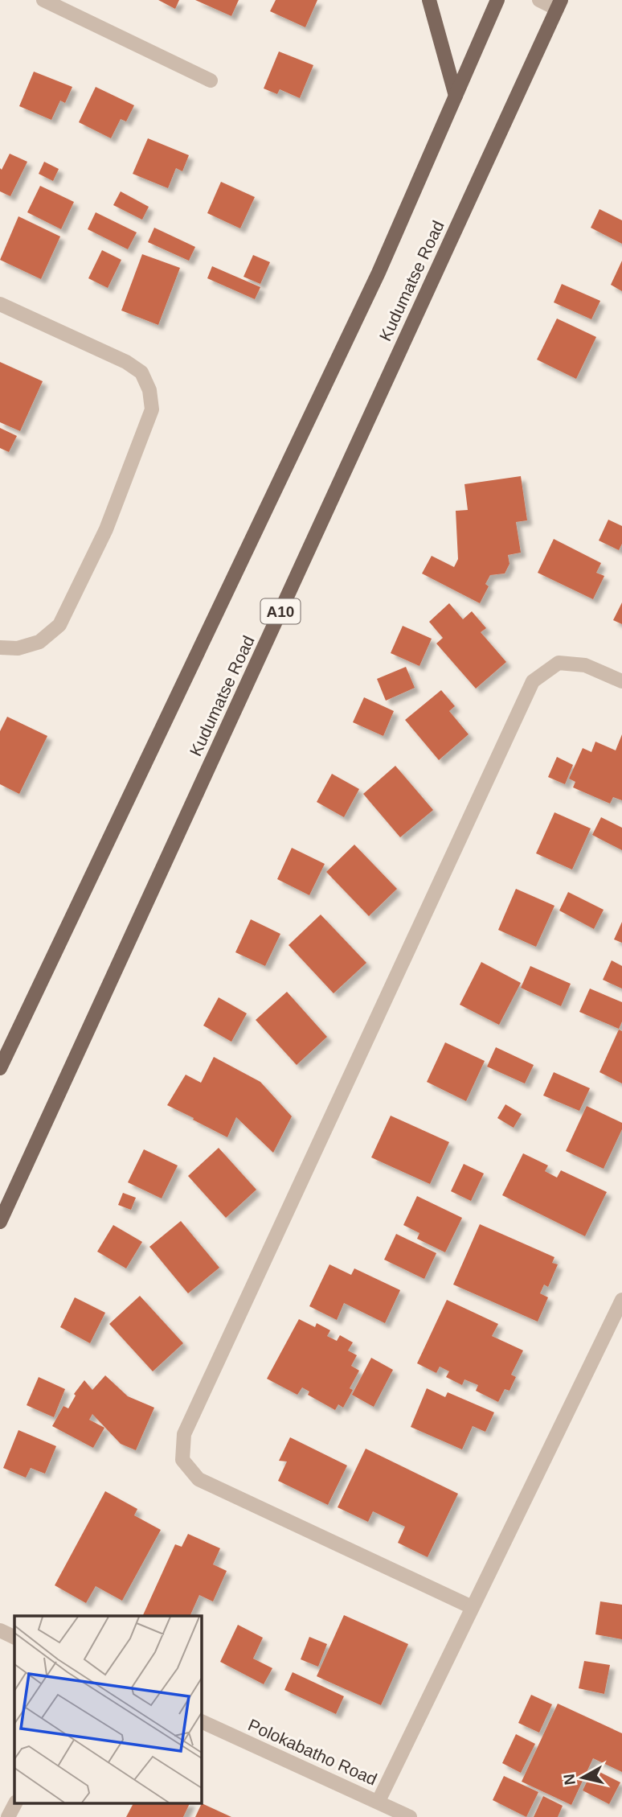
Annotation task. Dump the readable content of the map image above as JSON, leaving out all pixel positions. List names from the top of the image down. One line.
{"streets":{"main road":["Kudumatse Road","A10"],"street":["Polokabatho Road"]},"north":"left"}
